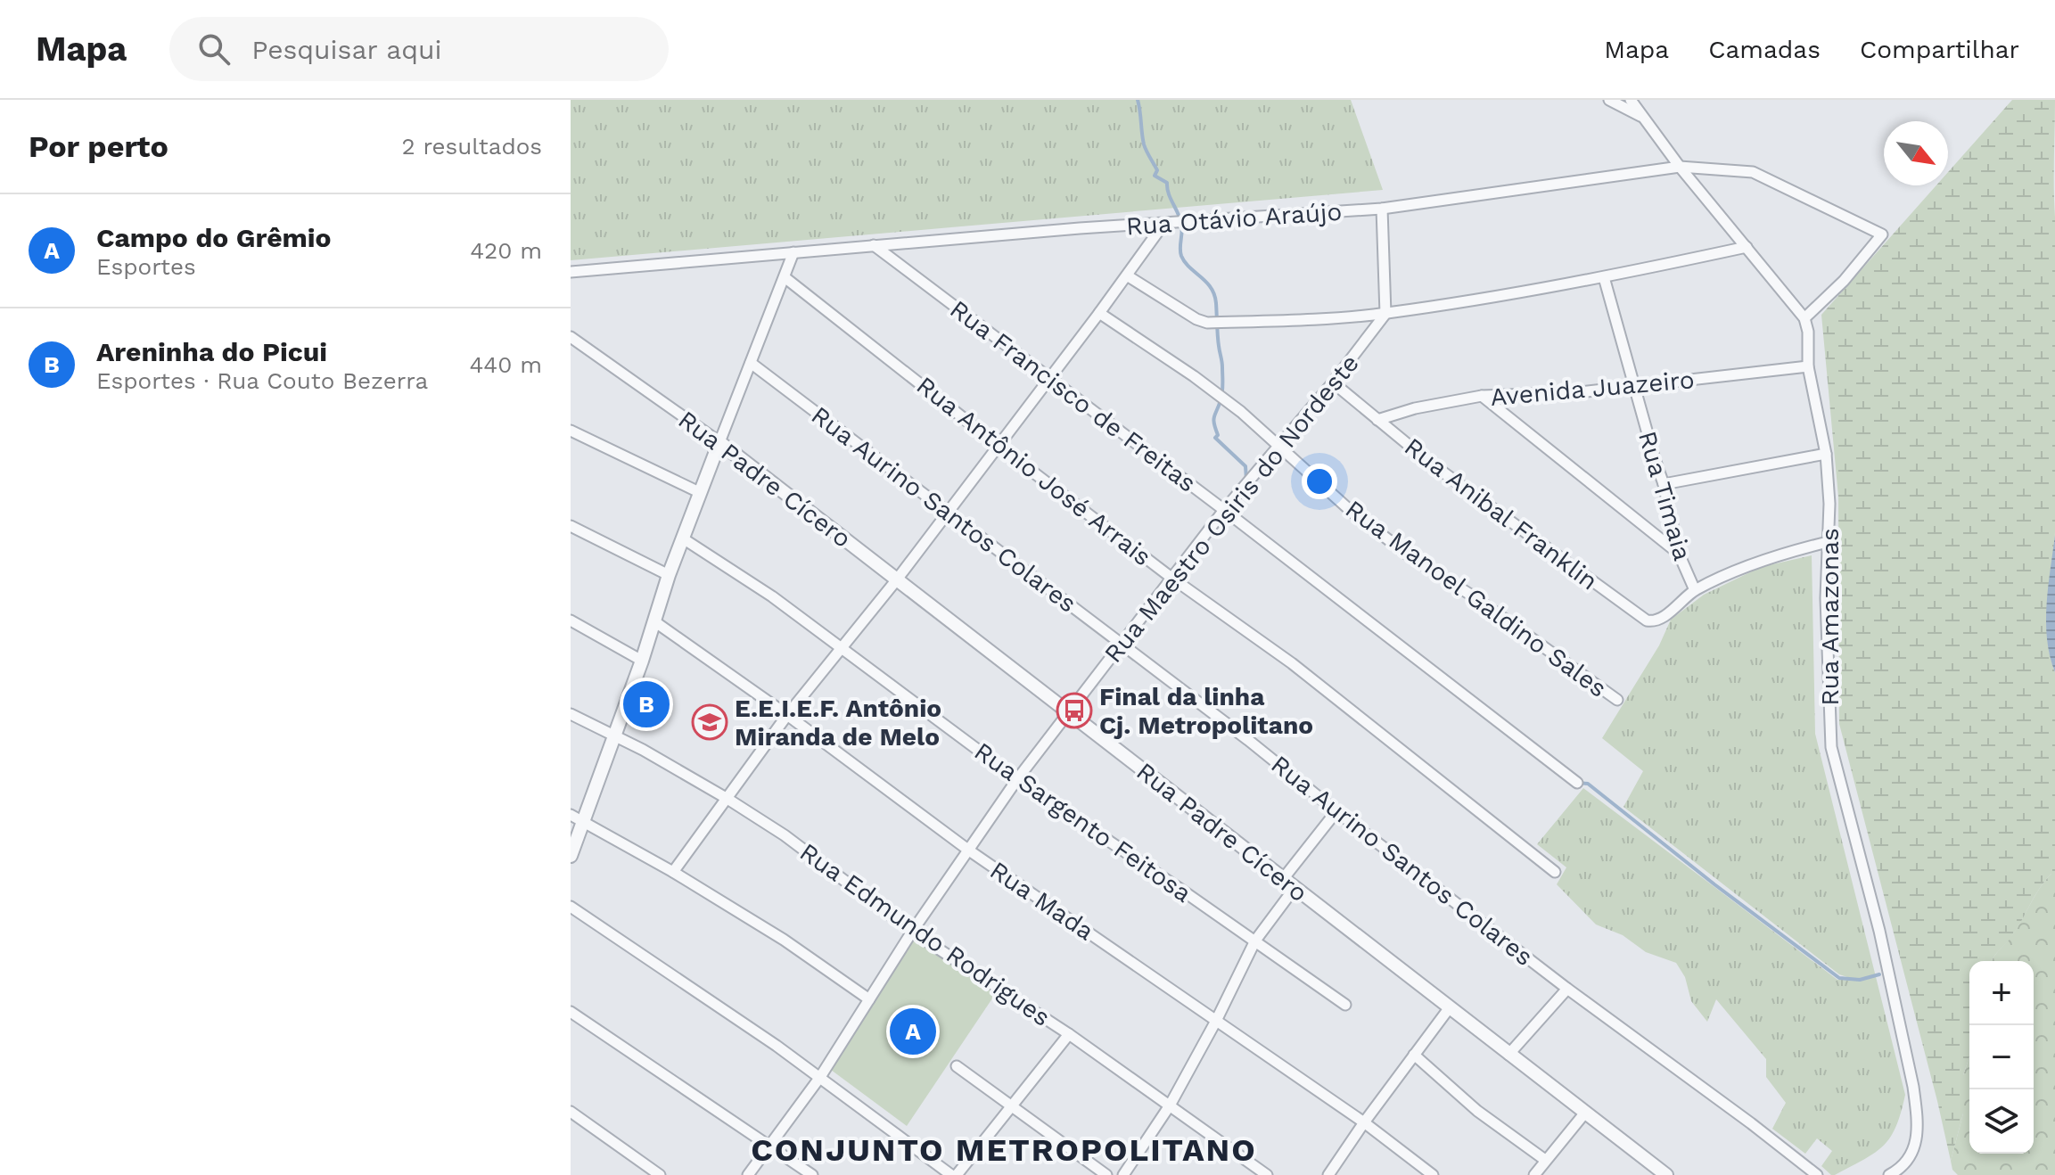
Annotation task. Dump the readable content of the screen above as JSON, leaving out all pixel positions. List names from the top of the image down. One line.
{"streets":{"street":["Rua Otávio Araújo","Avenida Juazeiro","Rua Francisco de Freitas","Rua Antônio José Arrais","Rua Padre Cícero","Rua Timaia","Rua Maestro Osiris do Nordeste","Rua Aurino Santos Colares","Rua Anibal Franklin","Rua Manoel Galdino Sales","Rua Amazonas","Rua Sargento Feitosa","Rua Mada","Rua Edmundo Rodrigues"]},"crossings":[["Rua Otávio Araújo","Rua Francisco de Freitas"],["Rua Otávio Araújo","Rua Amazonas"],["Avenida Juazeiro","Rua Timaia"],["Avenida Juazeiro","Rua Anibal Franklin"],["Avenida Juazeiro","Rua Amazonas"],["Rua Francisco de Freitas","Rua Maestro Osiris do Nordeste"],["Rua Antônio José Arrais","Rua Maestro Osiris do Nordeste"],["Rua Padre Cícero","Rua Maestro Osiris do Nordeste"],["Rua Timaia","Rua Anibal Franklin"],["Rua Maestro Osiris do Nordeste","Rua Aurino Santos Colares"],["Rua Maestro Osiris do Nordeste","Rua Anibal Franklin"],["Rua Maestro Osiris do Nordeste","Rua Manoel Galdino Sales"],["Rua Maestro Osiris do Nordeste","Rua Sargento Feitosa"],["Rua Maestro Osiris do Nordeste","Rua Mada"],["Rua Maestro Osiris do Nordeste","Rua Edmundo Rodrigues"],["Rua Anibal Franklin","Rua Amazonas"]],"districts":["CONJUNTO METROPOLITANO"],"places":{"bus stop":["Final da linha Cj. Metropolitano"],"school or university":["E.E.I.E.F. Antônio Miranda de Melo"]},"north":"bottom right","page":{"header":"Mapa","search":"Pesquisar aqui","nav":["Mapa","Camadas","Compartilhar"],"heading":["Por perto","2 resultados"],"list":[{"mark":"A","name":"Campo do Grêmio","note":"Esportes","value":"420 m"},{"mark":"B","name":"Areninha do Picui","note":"Esportes · Rua Couto Bezerra","value":"440 m"}],"pins":["B","A"],"map_buttons":["+","−"]}}
